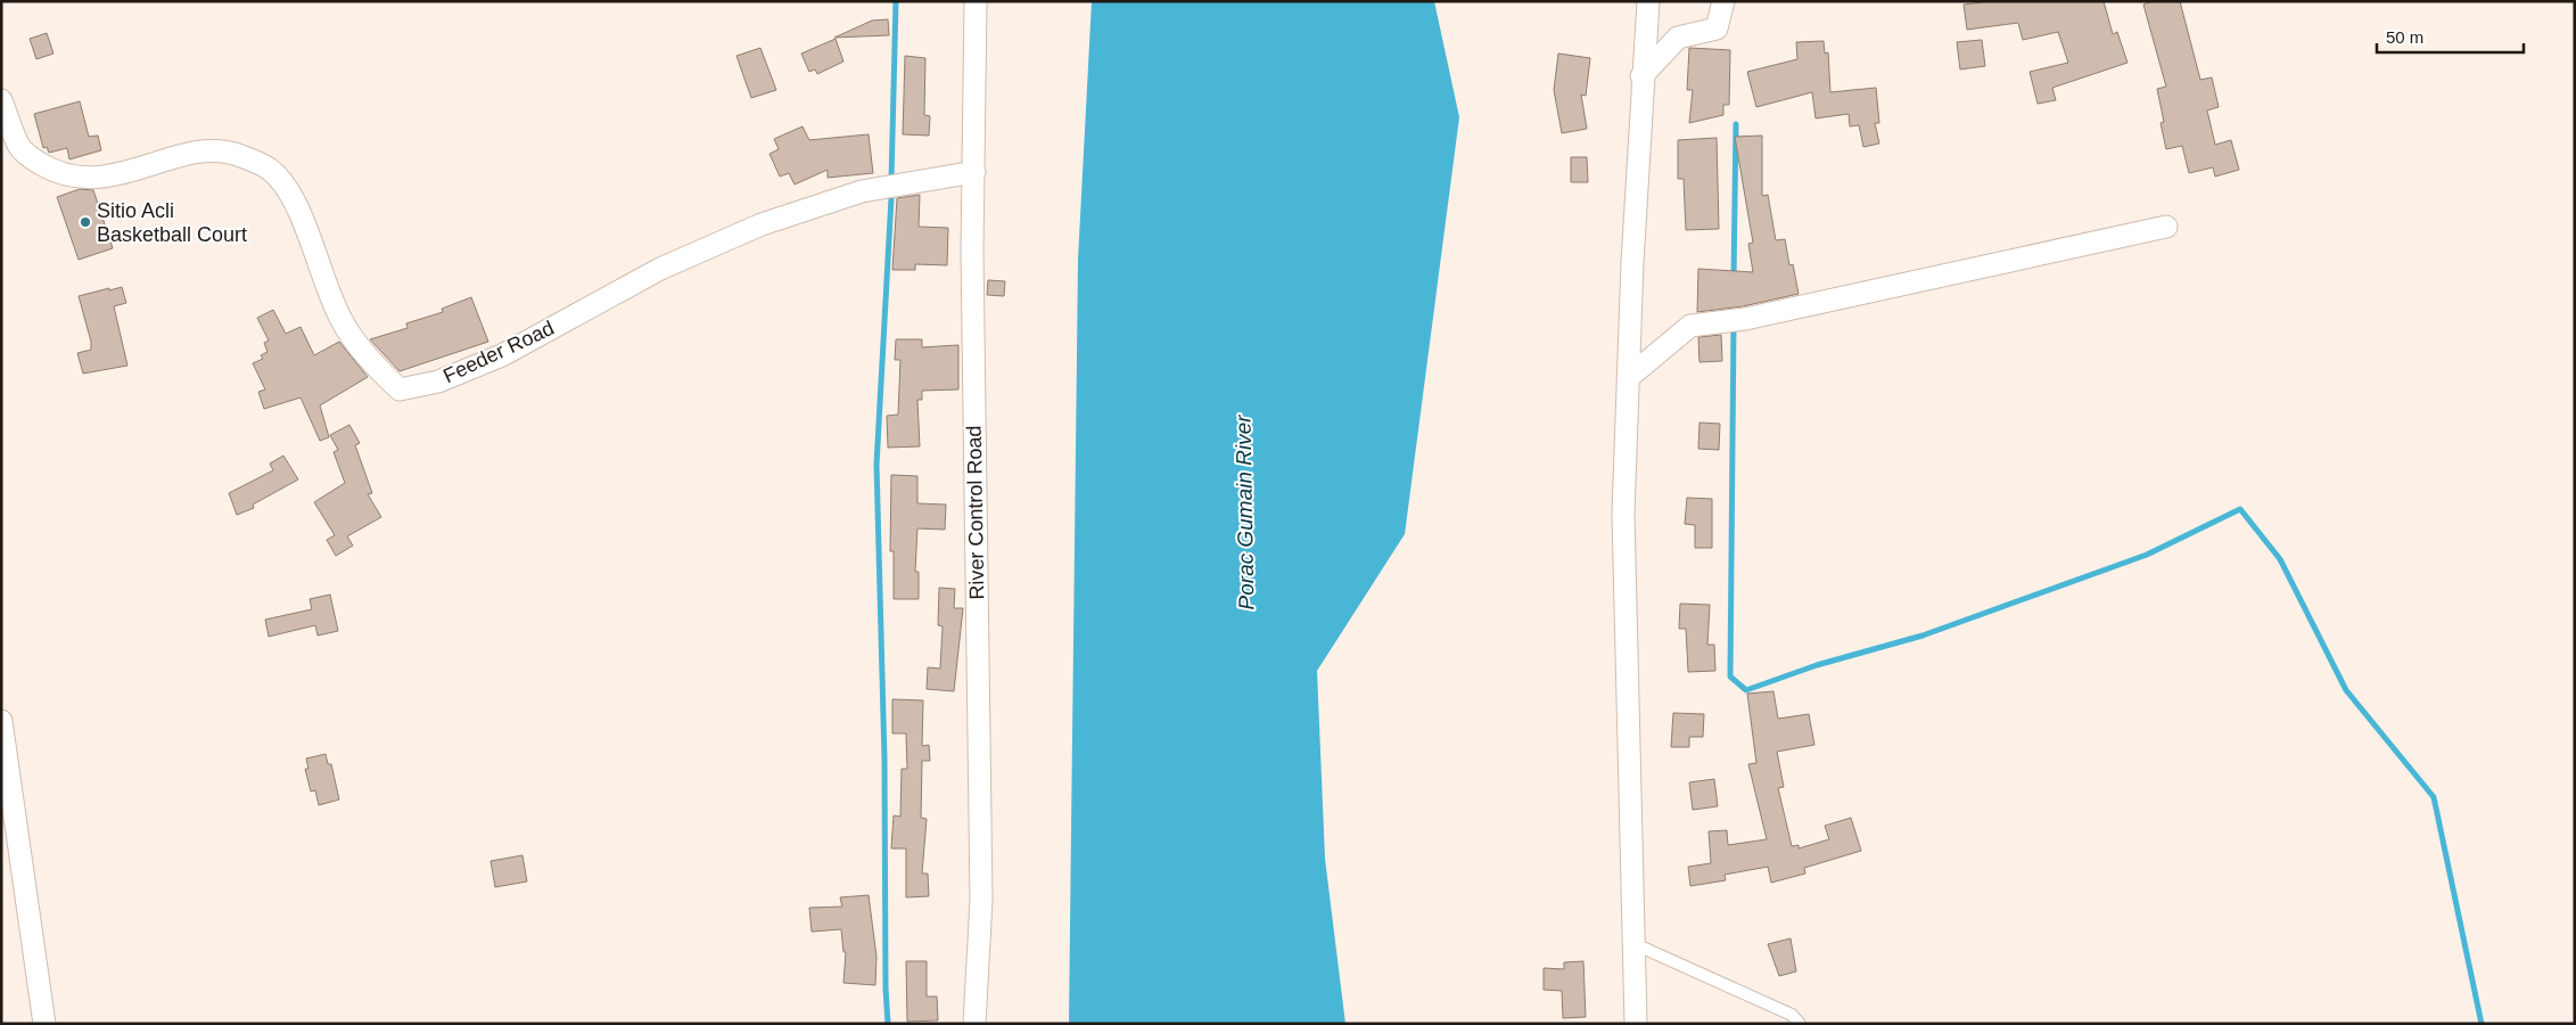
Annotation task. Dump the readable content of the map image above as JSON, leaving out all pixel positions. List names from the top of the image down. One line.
{"streets":{"street":["Feeder Road","River Control Road"]},"crossings":[["Feeder Road","River Control Road"]],"water":["Porac Gumain River"],"places":["Sitio Acli Basketball Court"],"scale_bar":"50 m"}
